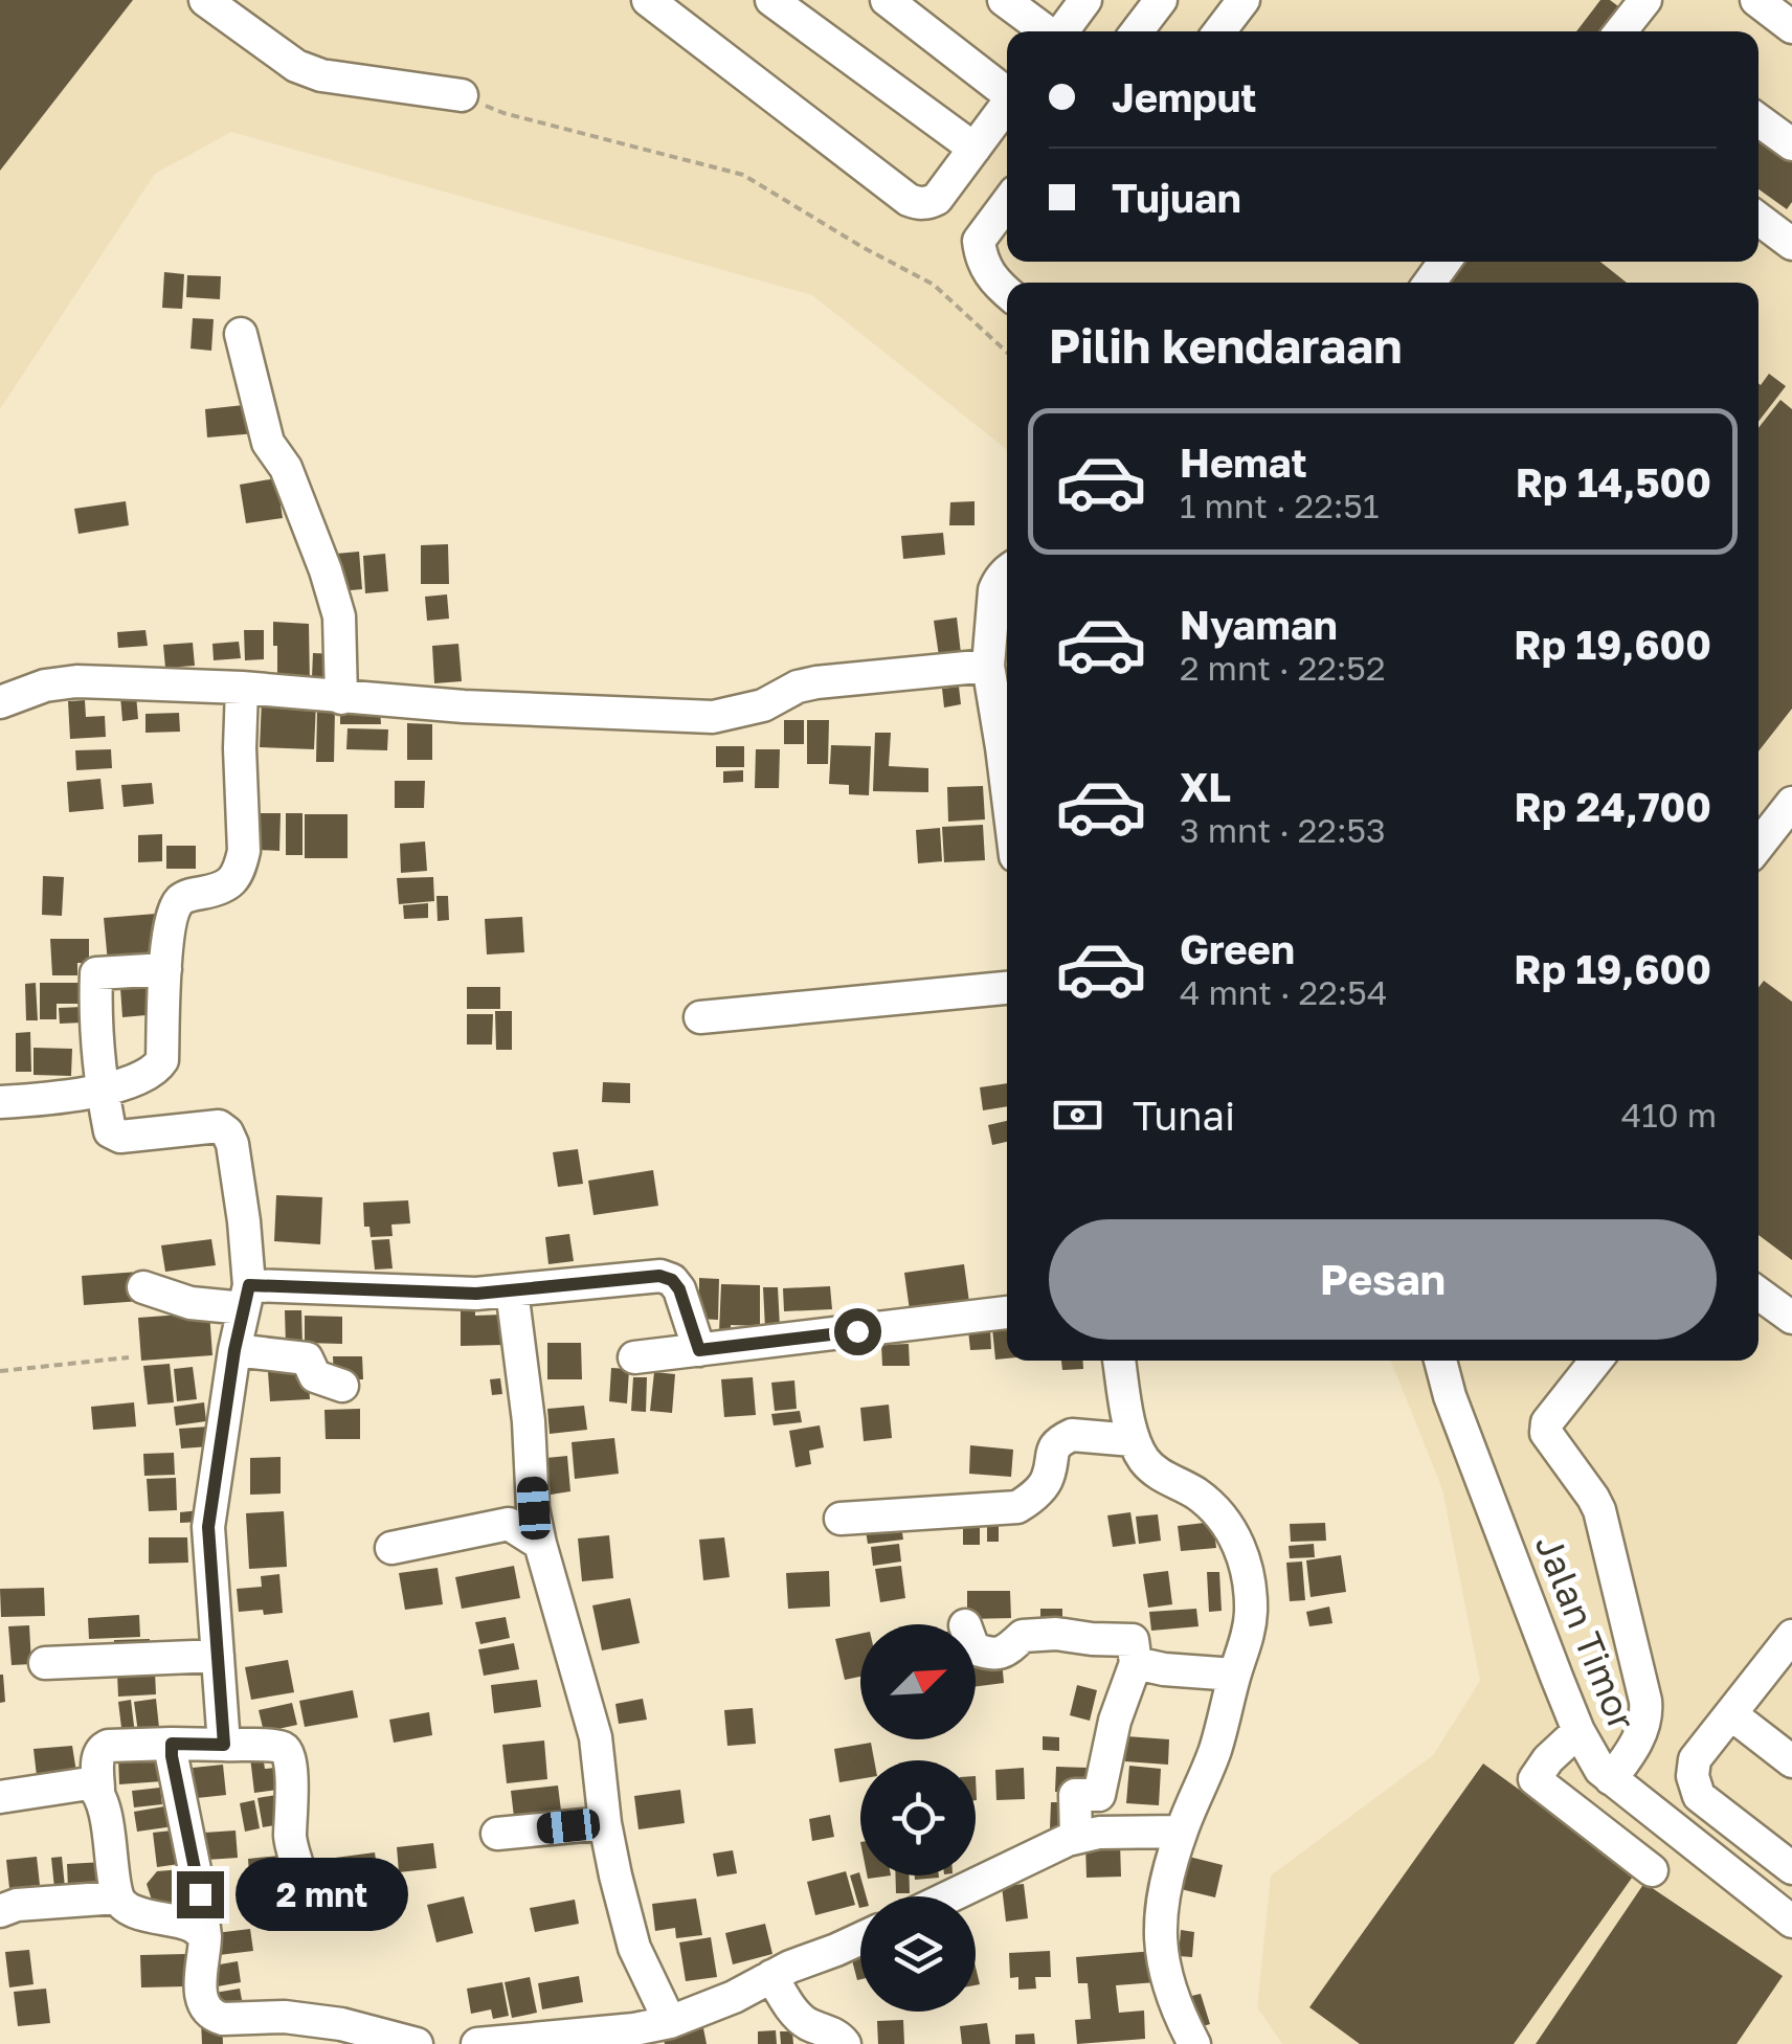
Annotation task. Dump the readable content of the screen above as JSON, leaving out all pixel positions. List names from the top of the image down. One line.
{"streets":{"street":["Jalan Timor"]},"north":"top right","page":{"banner":["Jemput","Tujuan"],"heading":"Pilih kendaraan","list":[{"name":"Hemat","note":"1 mnt · 22:51","value":"Rp 14,500"},{"name":"Nyaman","note":"2 mnt · 22:52","value":"Rp 19,600"},{"name":"XL","note":"3 mnt · 22:53","value":"Rp 24,700"},{"name":"Green","note":"4 mnt · 22:54","value":"Rp 19,600"}],"pay":["Tunai","410 m"],"buttons":"Pesan","bubble":"2 mnt"}}
